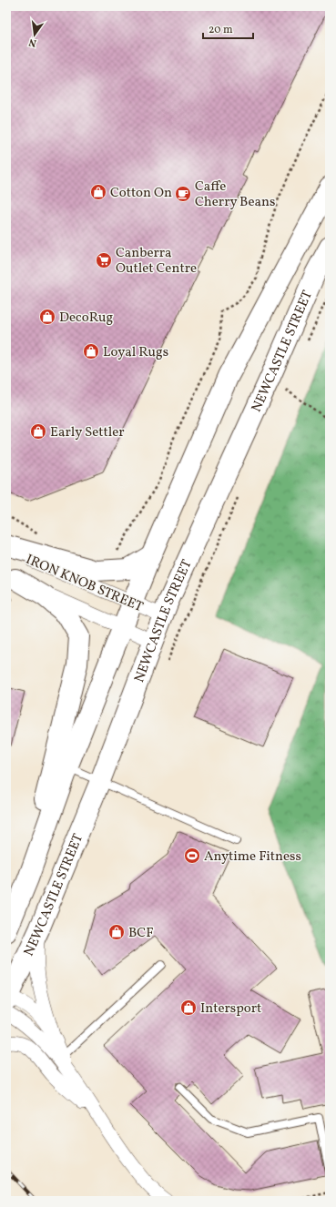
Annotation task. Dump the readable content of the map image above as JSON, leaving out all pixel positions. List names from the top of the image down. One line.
{"streets":{"main road":["NEWCASTLE STREET"],"street":["IRON KNOB STREET"]},"crossings":[["NEWCASTLE STREET","IRON KNOB STREET"]],"places":{"shop":["Cotton On","DecoRug","Loyal Rugs","Early Settler","BCF","Intersport"],"cafe":["Caffe Cherry Beans"],"supermarket":["Canberra Outlet Centre"],"sports":["Anytime Fitness"]},"scale_bar":"20 m","north":"bottom"}
